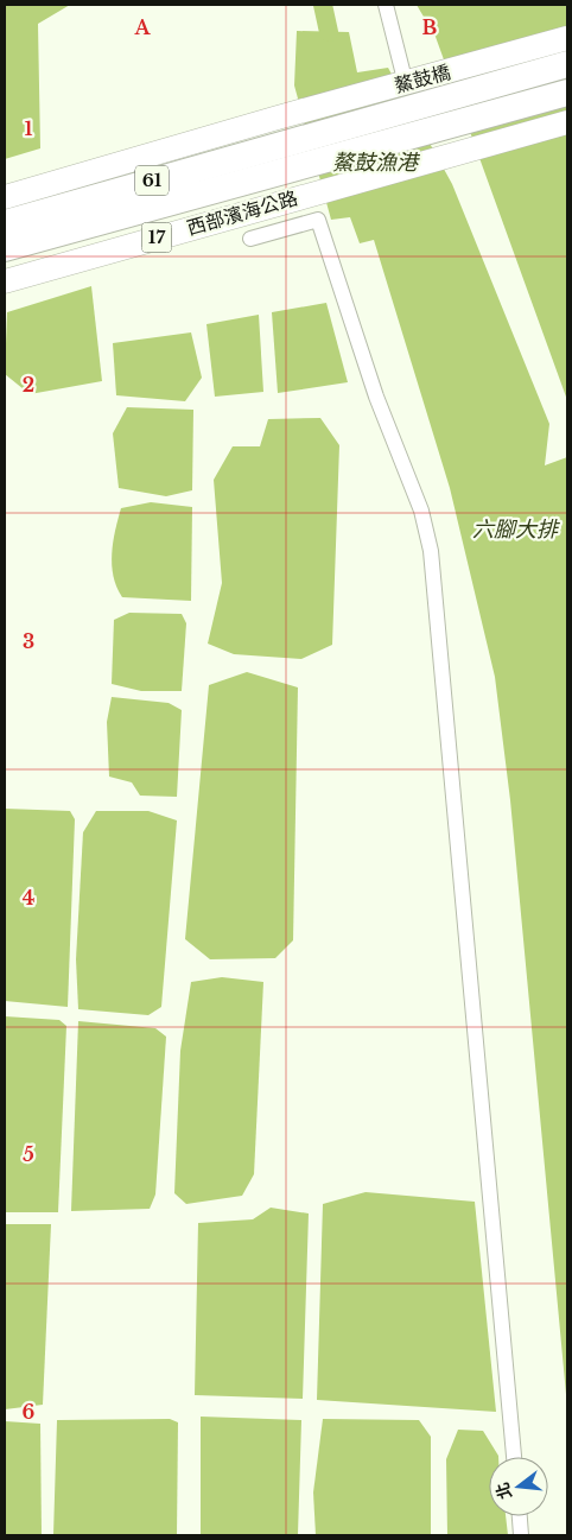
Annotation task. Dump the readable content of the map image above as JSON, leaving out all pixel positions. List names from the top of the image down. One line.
{"streets":{"highway":["鰲鼓橋","61"],"main road":["西部濱海公路","17"]},"water":["鰲鼓漁港","六腳大排"],"north":"left","grid":{"columns":["A","B"],"rows":["1","2","3","4","5","6"]}}
